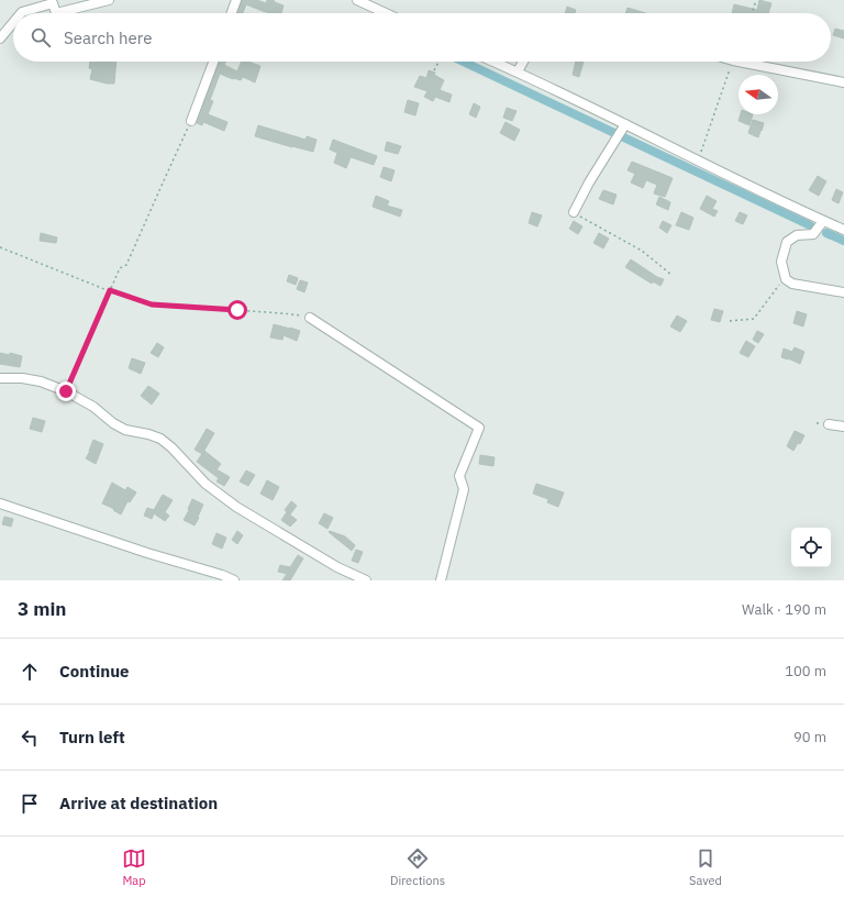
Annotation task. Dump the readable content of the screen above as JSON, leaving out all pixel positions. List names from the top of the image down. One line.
{"north":"left","page":{"search":"Search here","heading":["3 min","Walk · 190 m"],"list":[["Continue","100 m"],["Turn left","90 m"],"Arrive at destination"],"nav":["Map","Directions","Saved"]}}
